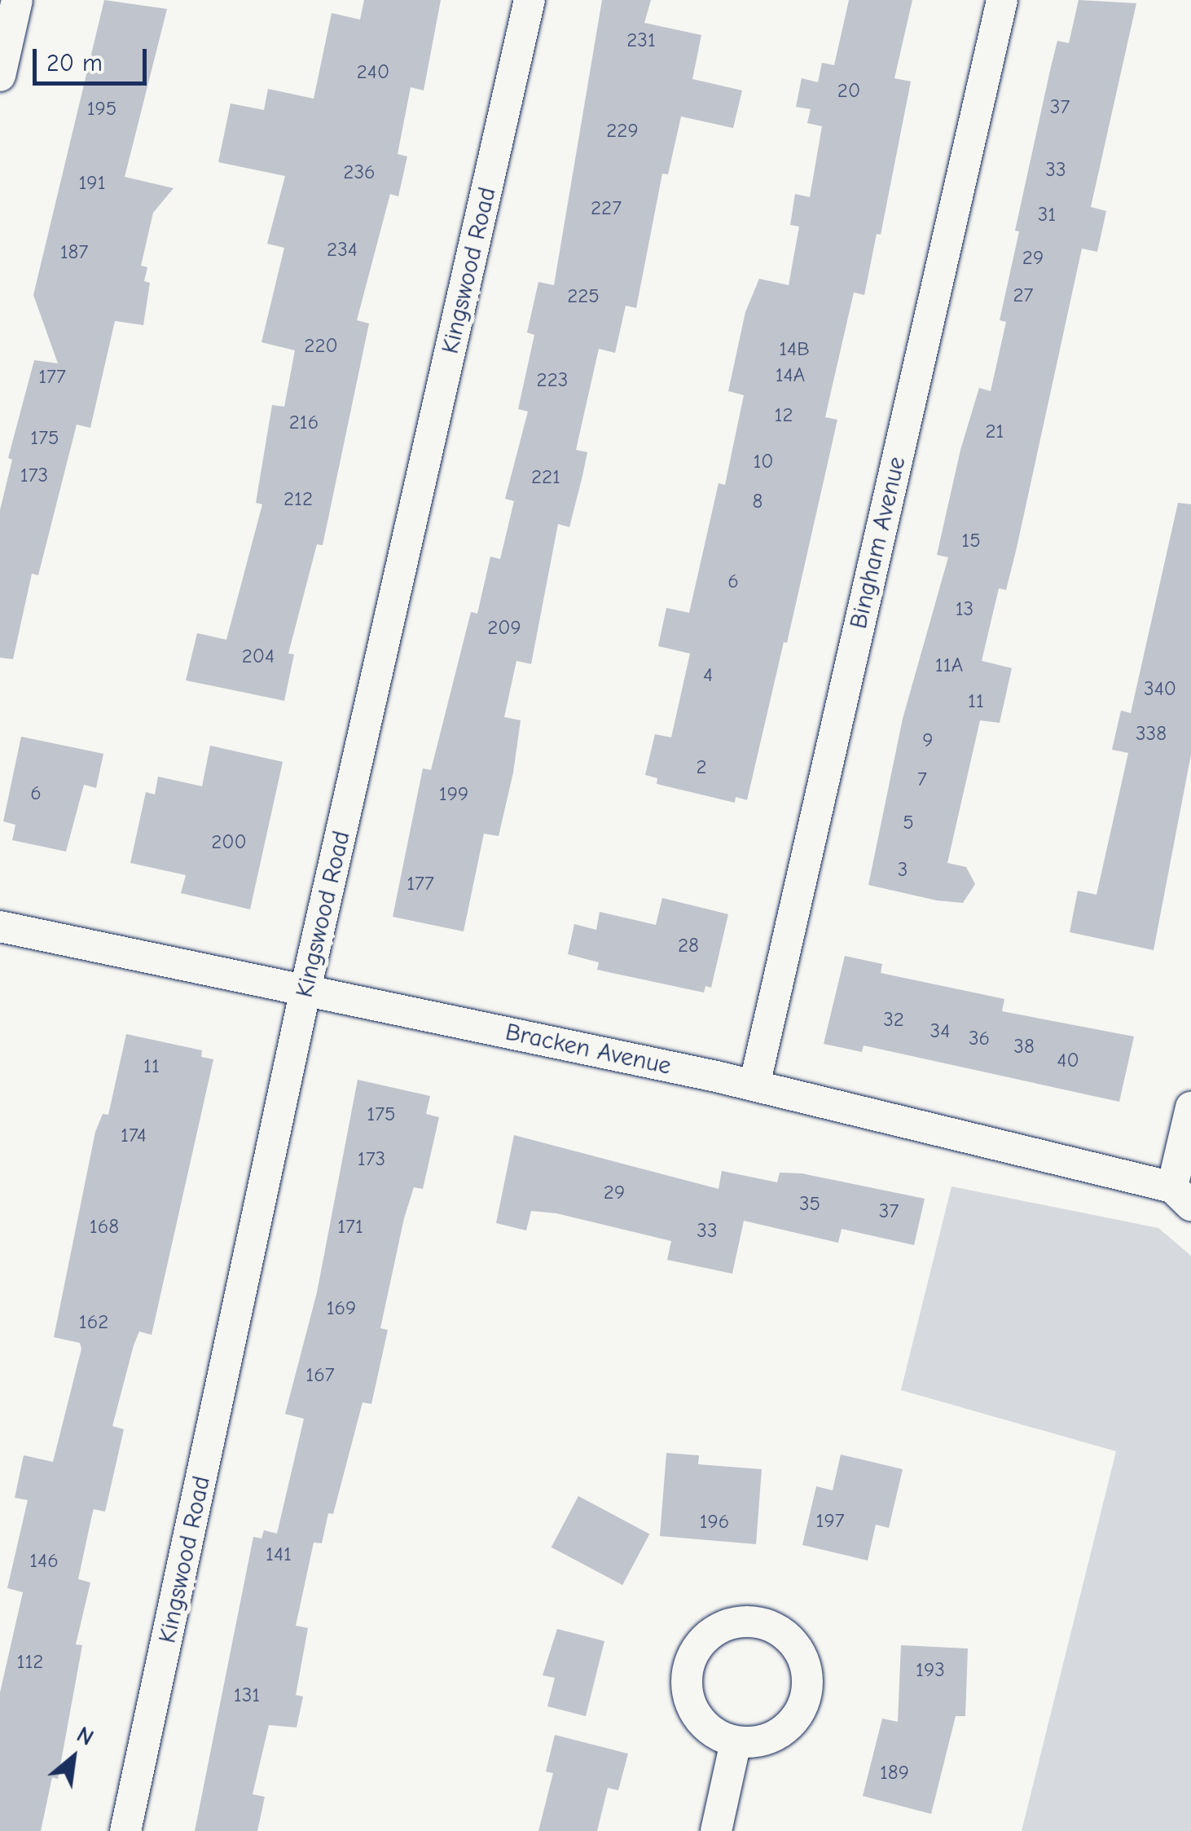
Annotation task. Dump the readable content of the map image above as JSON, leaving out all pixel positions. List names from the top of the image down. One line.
{"streets":{"street":["Kingswood Road","Bingham Avenue","Bracken Avenue"]},"crossings":[["Kingswood Road","Bracken Avenue"],["Bingham Avenue","Bracken Avenue"]],"house_numbers":["231","240","20","37","195","229","33","236","191","227","31","234","187","29","27","225","220","14B","14A","177","223","12","216","21","175","10","173","221","212","8","15","6","13","209","204","11A","4","340","11","338","9","2","7","6","199","5","200","3","177","28","32","34","36","38","40","11","175","174","173","29","35","37","168","171","33","169","162","167","197","196","141","146","112","193","131","189"],"scale_bar":"20 m","north":"top right"}
